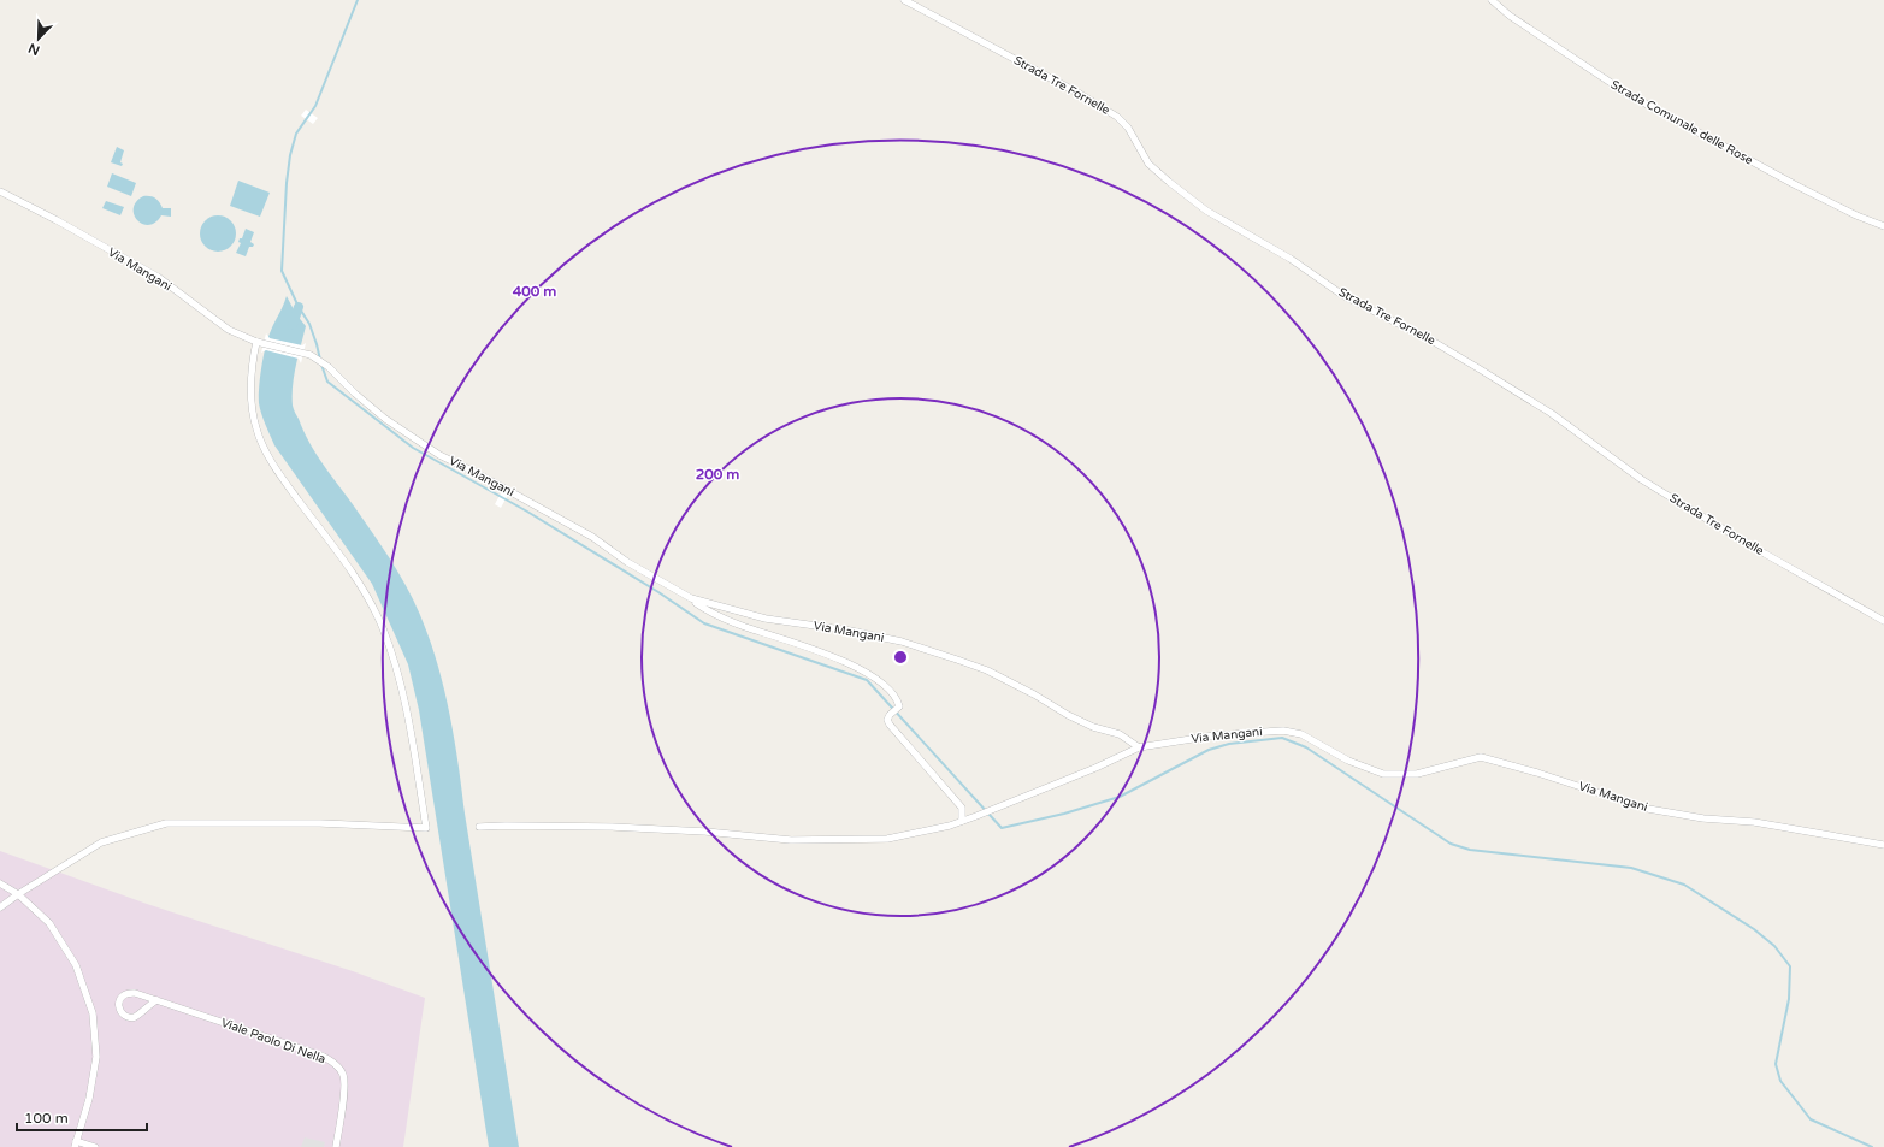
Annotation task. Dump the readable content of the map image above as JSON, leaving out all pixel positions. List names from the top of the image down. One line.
{"streets":{"street":["Strada Tre Fornelle","Strada Comunale delle Rose","Via Mangani","Viale Paolo Di Nella"]},"scale_bar":"100 m","north":"bottom left","rings":["400 m","200 m"]}
